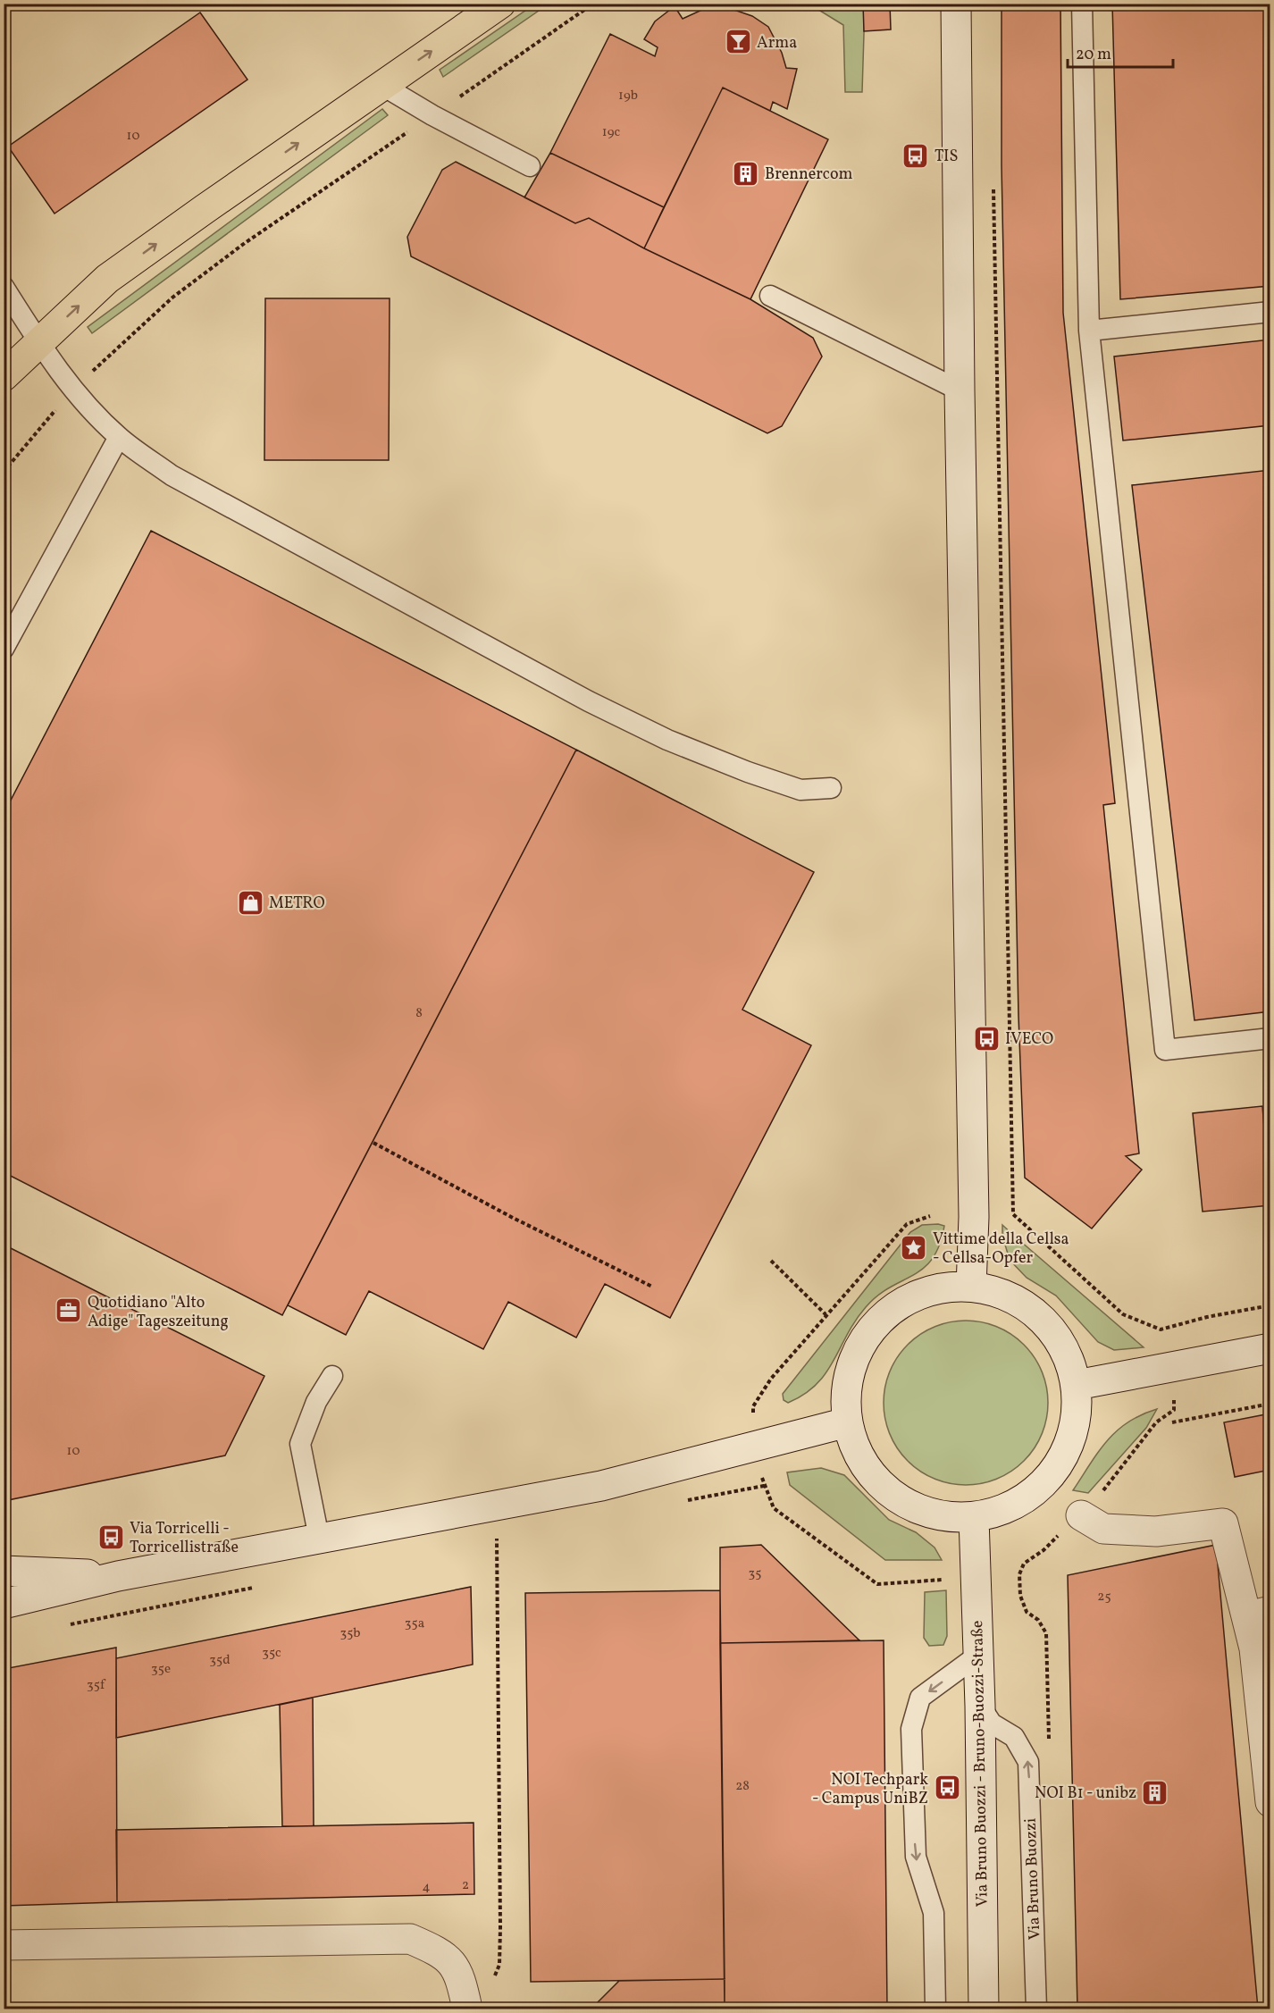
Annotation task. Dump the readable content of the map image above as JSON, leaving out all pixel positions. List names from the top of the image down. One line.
{"streets":{"main road":["Via Bruno Buozzi - Bruno-Buozzi-Straße"],"lane":["Via Bruno Buozzi"]},"crossings":[["Via Bruno Buozzi - Bruno-Buozzi-Straße","Via Bruno Buozzi"]],"one_way":["Via Bruno Buozzi"],"places":{"bar":["Arma"],"bus stop":["TIS","IVECO","Via Torricelli - Torricellistraße","NOI Techpark - Campus UniBZ"],"building":["Brennercom","NOI B1 - unibz"],"shop":["METRO"],"place":["Vittime della Cellsa - Cellsa-Opfer"],"office":["Quotidiano \"Alto Adige\" Tageszeitung"]},"house_numbers":["19b","19c","10","8","10","35","25","35a","35b","35c","35d","35e","35f","28","2","4"],"scale_bar":"20 m"}
